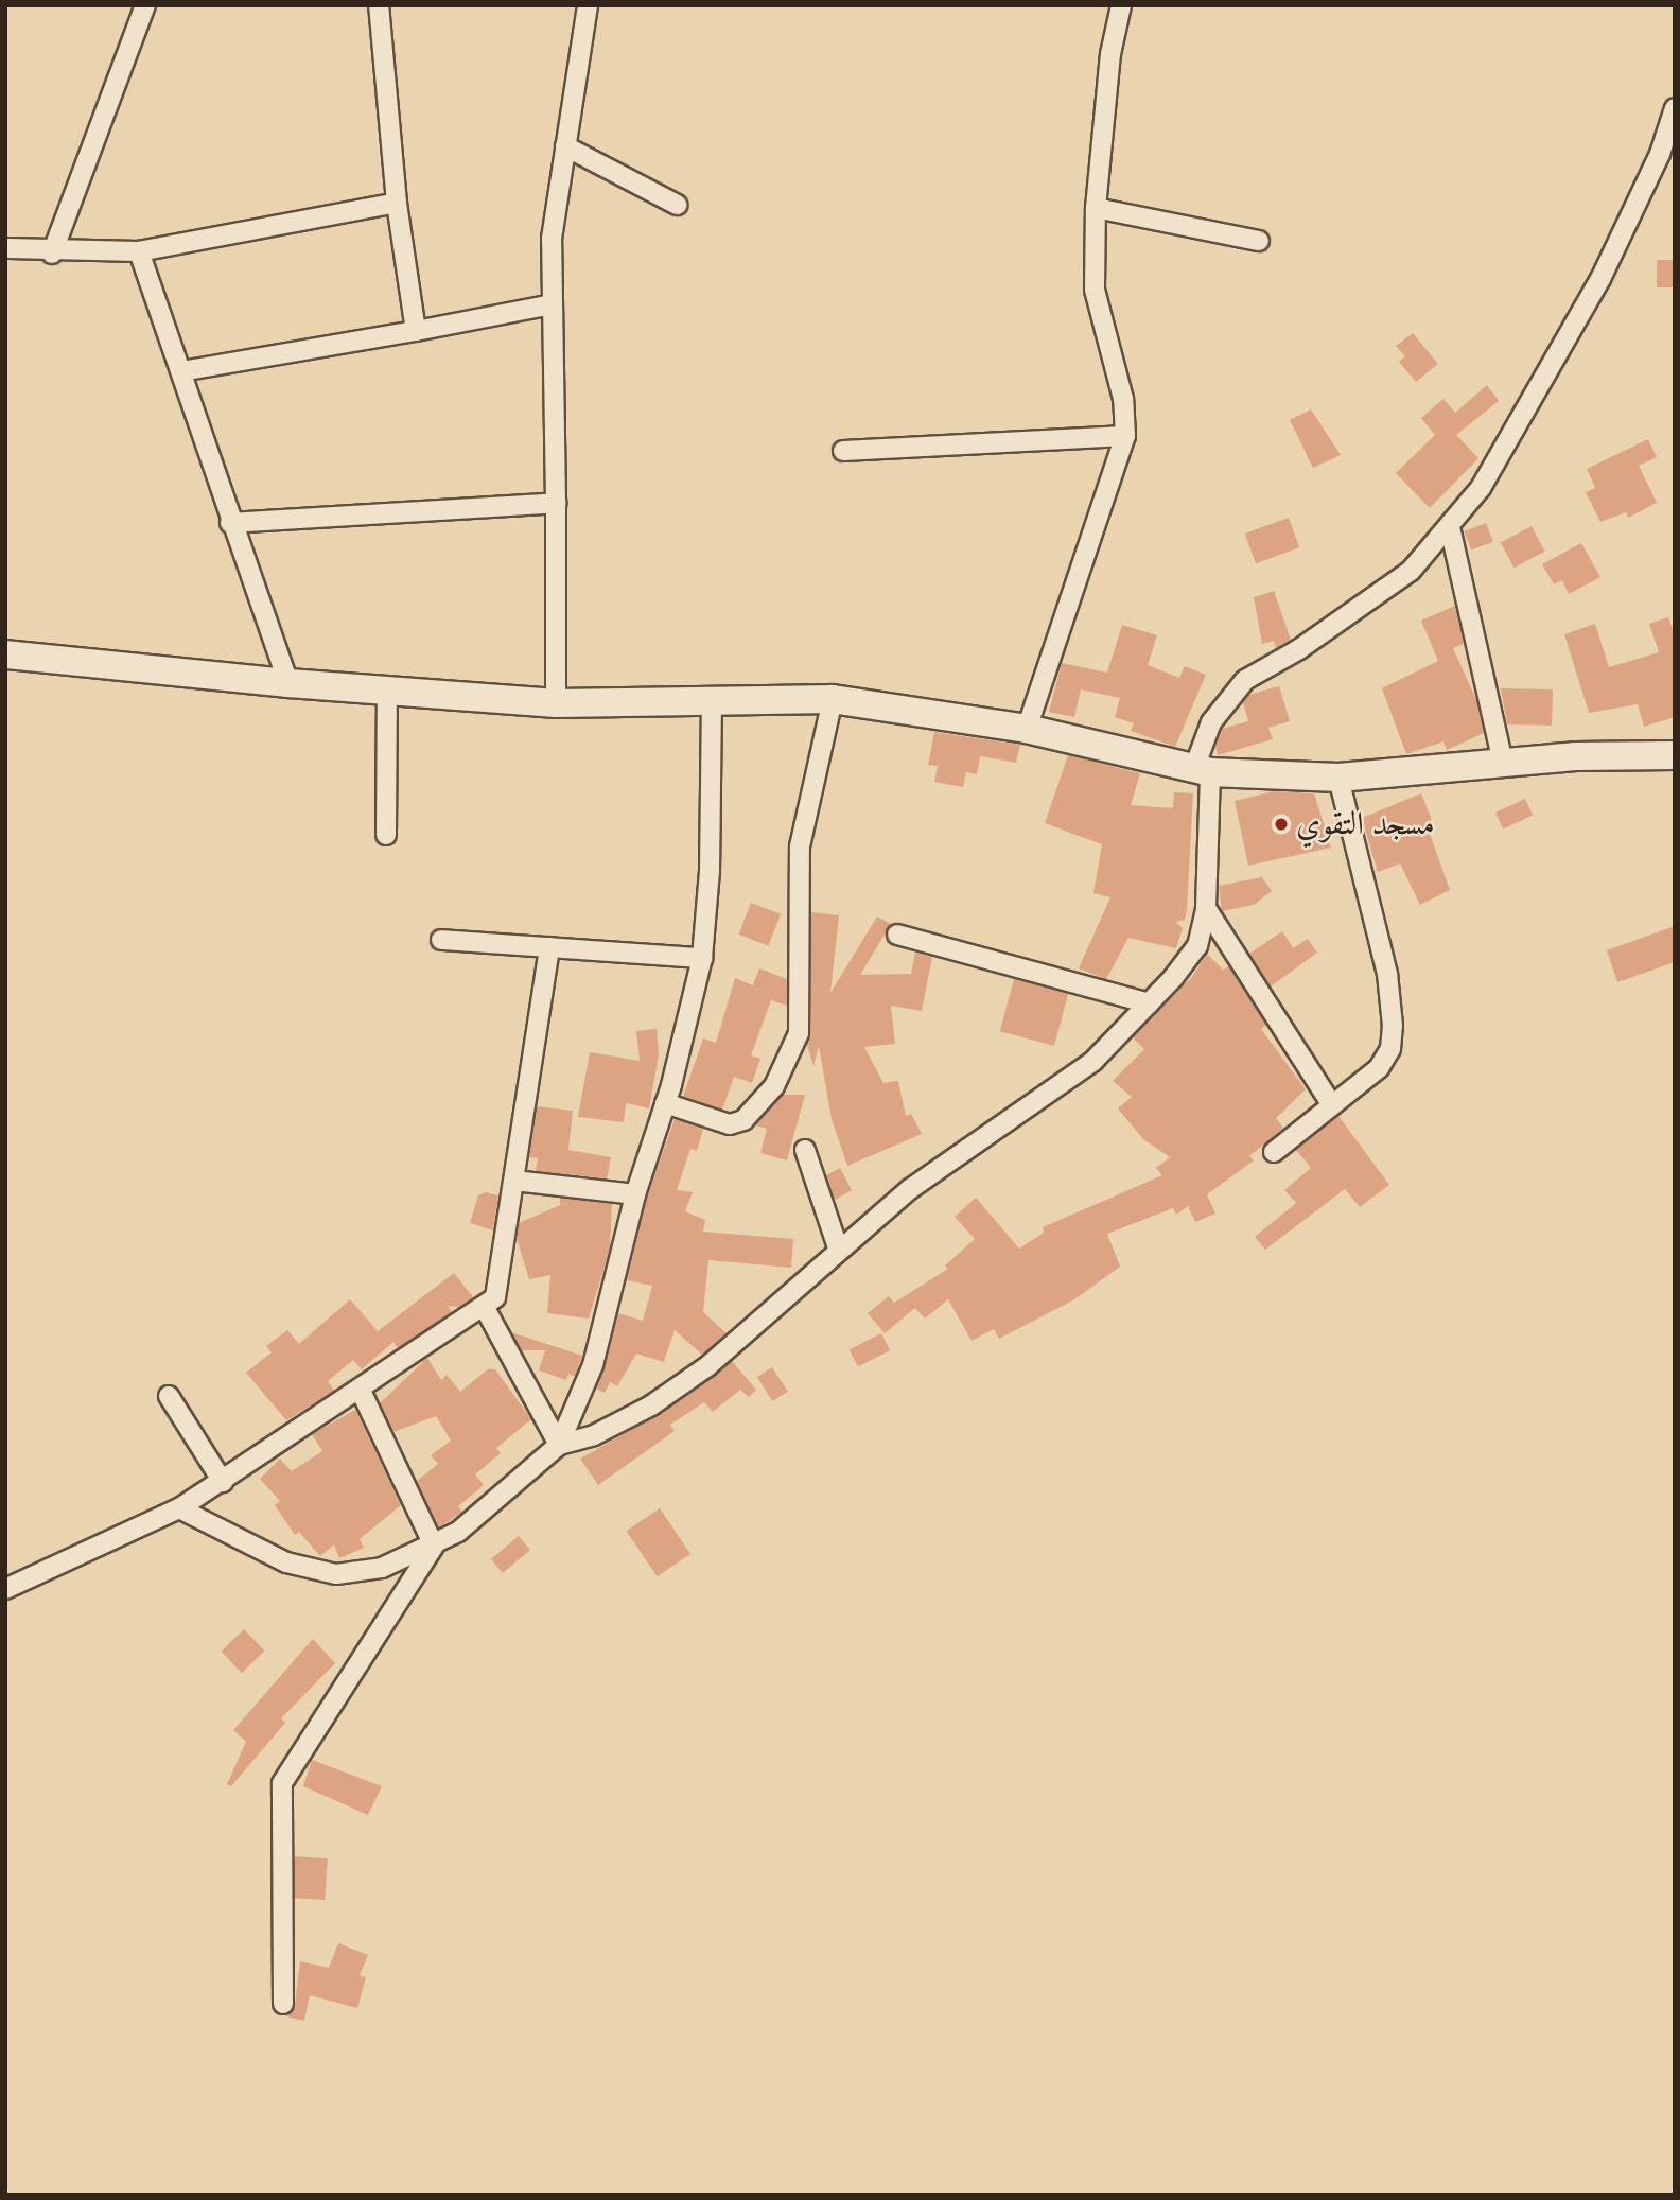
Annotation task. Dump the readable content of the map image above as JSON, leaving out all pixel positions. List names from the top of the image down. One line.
{"places":["مسجد التقوي"]}
